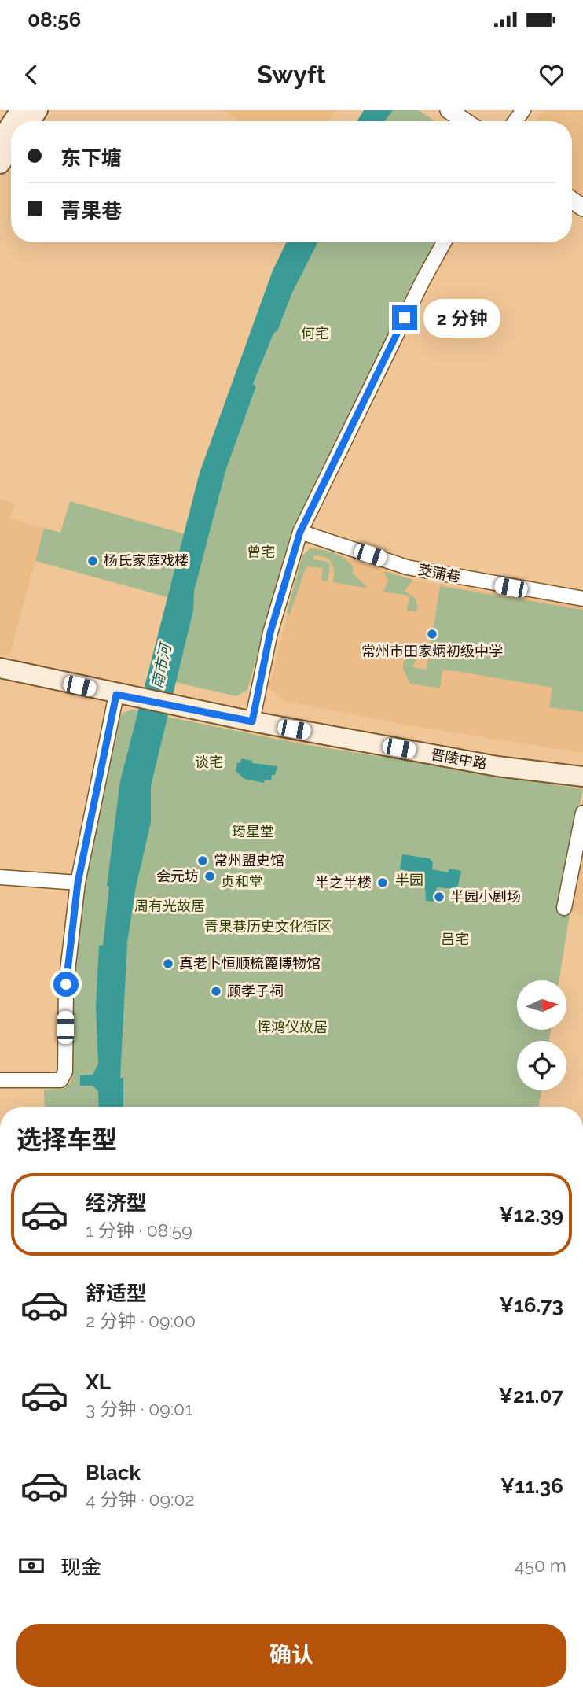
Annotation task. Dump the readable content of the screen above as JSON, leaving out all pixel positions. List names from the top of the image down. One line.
{"streets":{"main road":["晋陵中路"],"street":["茭蒲巷"]},"water":["南市河"],"parks":["何宅","曾宅","谈宅","筠星堂","半园","贞和堂","周有光故居","青果巷历史文化街区","吕宅","恽鸿仪故居"],"places":["杨氏家庭戏楼","常州市田家炳初级中学","常州盟史馆","会元坊","半之半楼","半园小剧场","真老卜恒顺梳篦博物馆","顾孝子祠"],"north":"right","page":{"status":"08:56","header":"Swyft","banner":["东下塘","青果巷"],"bubble":"2 分钟","heading":"选择车型","list":[{"name":"经济型","note":"1 分钟 · 08:59","value":"¥12.39"},{"name":"舒适型","note":"2 分钟 · 09:00","value":"¥16.73"},{"name":"XL","note":"3 分钟 · 09:01","value":"¥21.07"},{"name":"Black","note":"4 分钟 · 09:02","value":"¥11.36"}],"pay":["现金","450 m"],"buttons":"确认"}}
